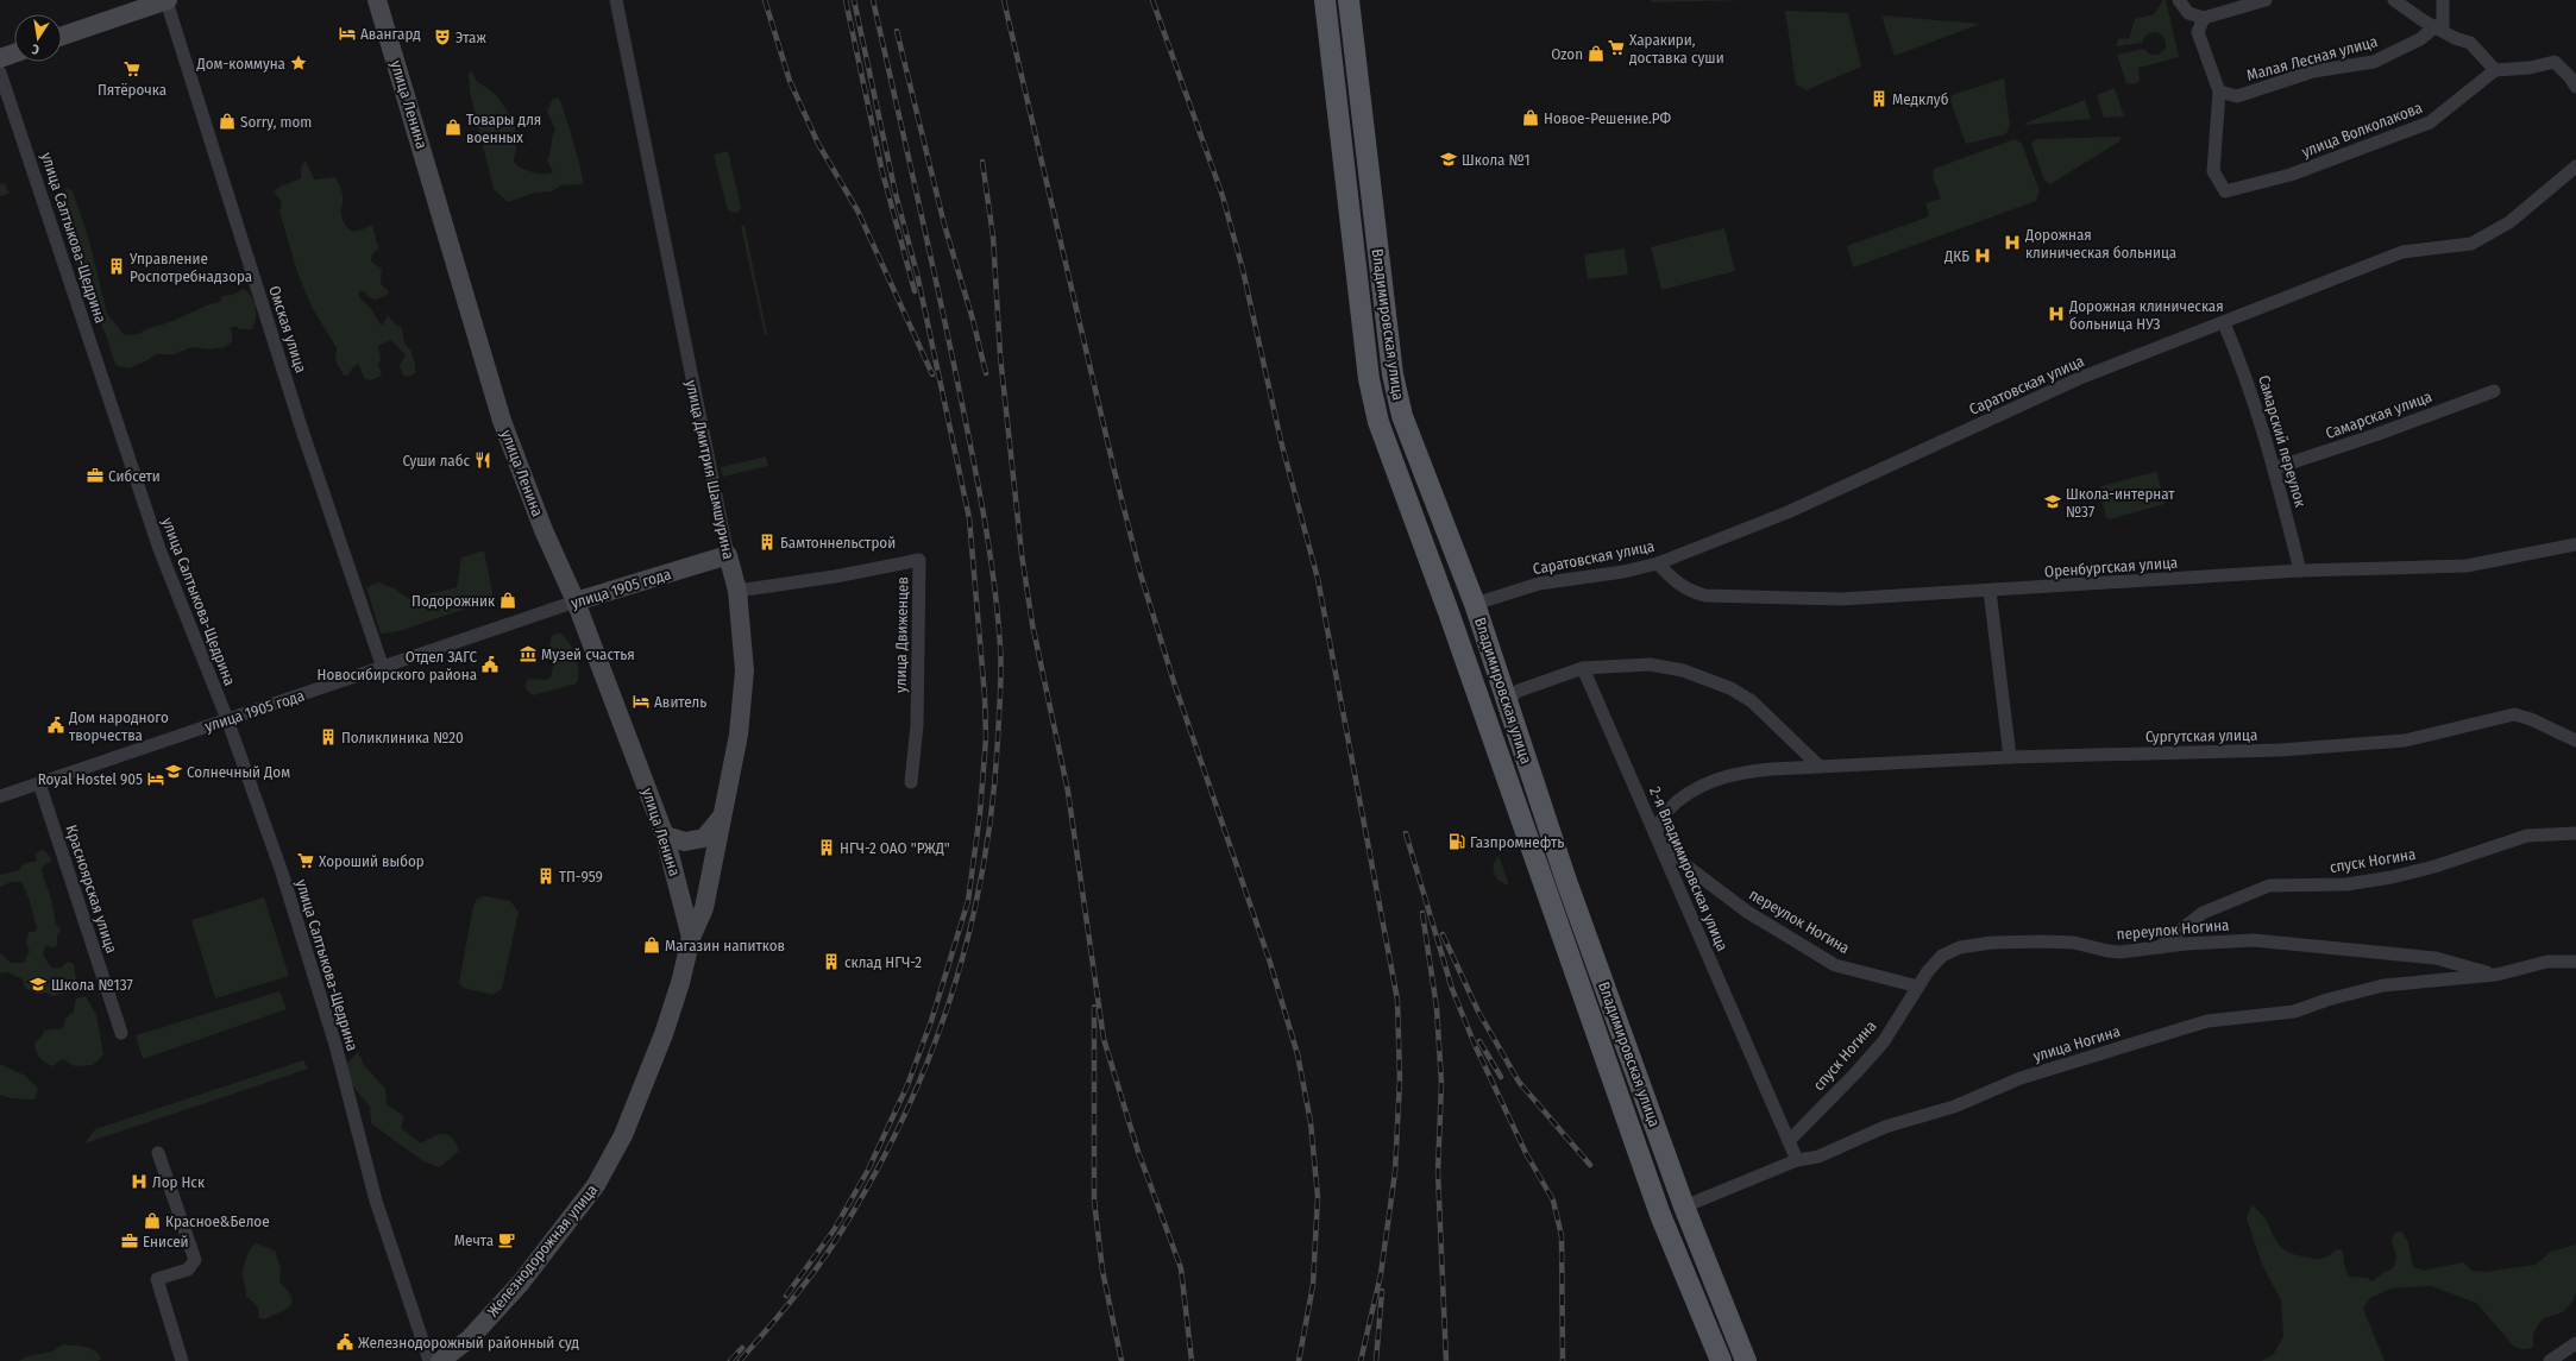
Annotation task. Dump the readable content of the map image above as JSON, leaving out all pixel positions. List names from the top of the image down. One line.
{"streets":{"main road":["Владимировская улица"],"street":["Малая Лесная улица","улица Ленина","улица Волколакова","улица Салтыкова-Щедрина","Омская улица","Саратовская улица","Самарская улица","Самарский переулок","улица Дмитрия Шамшурина","Оренбургская улица","улица 1905 года","улица Движенцев","Сургутская улица","спуск Ногина","2-я Владимировская улица","Красноярская улица","переулок Ногина","улица Ногина","Железнодорожная улица"]},"crossings":[["Малая Лесная улица","улица Волколакова"],["улица Ленина","улица Дмитрия Шамшурина"],["улица Ленина","улица 1905 года"],["улица Ленина","Железнодорожная улица"],["улица Салтыкова-Щедрина","улица 1905 года"],["Владимировская улица","Саратовская улица"],["Владимировская улица","улица Ногина"],["Омская улица","улица 1905 года"],["Саратовская улица","Самарский переулок"],["Саратовская улица","Оренбургская улица"],["Самарская улица","Самарский переулок"],["Самарский переулок","Оренбургская улица"],["улица Дмитрия Шамшурина","улица 1905 года"],["улица Дмитрия Шамшурина","улица Движенцев"],["улица Дмитрия Шамшурина","Железнодорожная улица"],["улица 1905 года","Красноярская улица"],["Сургутская улица","2-я Владимировская улица"],["Сургутская улица","переулок Ногина"],["спуск Ногина","2-я Владимировская улица"],["спуск Ногина","переулок Ногина"],["2-я Владимировская улица","переулок Ногина"],["2-я Владимировская улица","улица Ногина"],["переулок Ногина","улица Ногина"]],"places":{"hotel":["Авангард","Авитель","Royal Hostel 905"],"theatre":["Этаж"],"supermarket":["Харакири, доставка суши","Пятёрочка","Хороший выбор"],"shop":["Ozon","Новое-Решение.РФ","Sorry, mom","Товары для военных","Подорожник","Магазин напитков","Красное&Белое"],"place":["Дом-коммуна"],"building":["Медклуб","Управление Роспотребнадзора","Бамтоннельстрой","Поликлиника №20","НГЧ-2 ОАО \"РЖД\"","ТП-959","склад НГЧ-2"],"school or university":["Школа №1","Школа-интернат №37","Солнечный Дом","Школа №137"],"hospital":["Дорожная клиническая больница","ДКБ","Дорожная клиническая больница НУЗ","Лор Нск"],"restaurant":["Суши лабс"],"office":["Сибсети","Енисей"],"museum":["Музей счастья"],"public building":["Отдел ЗАГС Новосибирского района","Дом народного творчества","Железнодорожный районный суд"],"fuel station":["Газпромнефть"],"cafe":["Мечта"]},"north":"bottom"}
